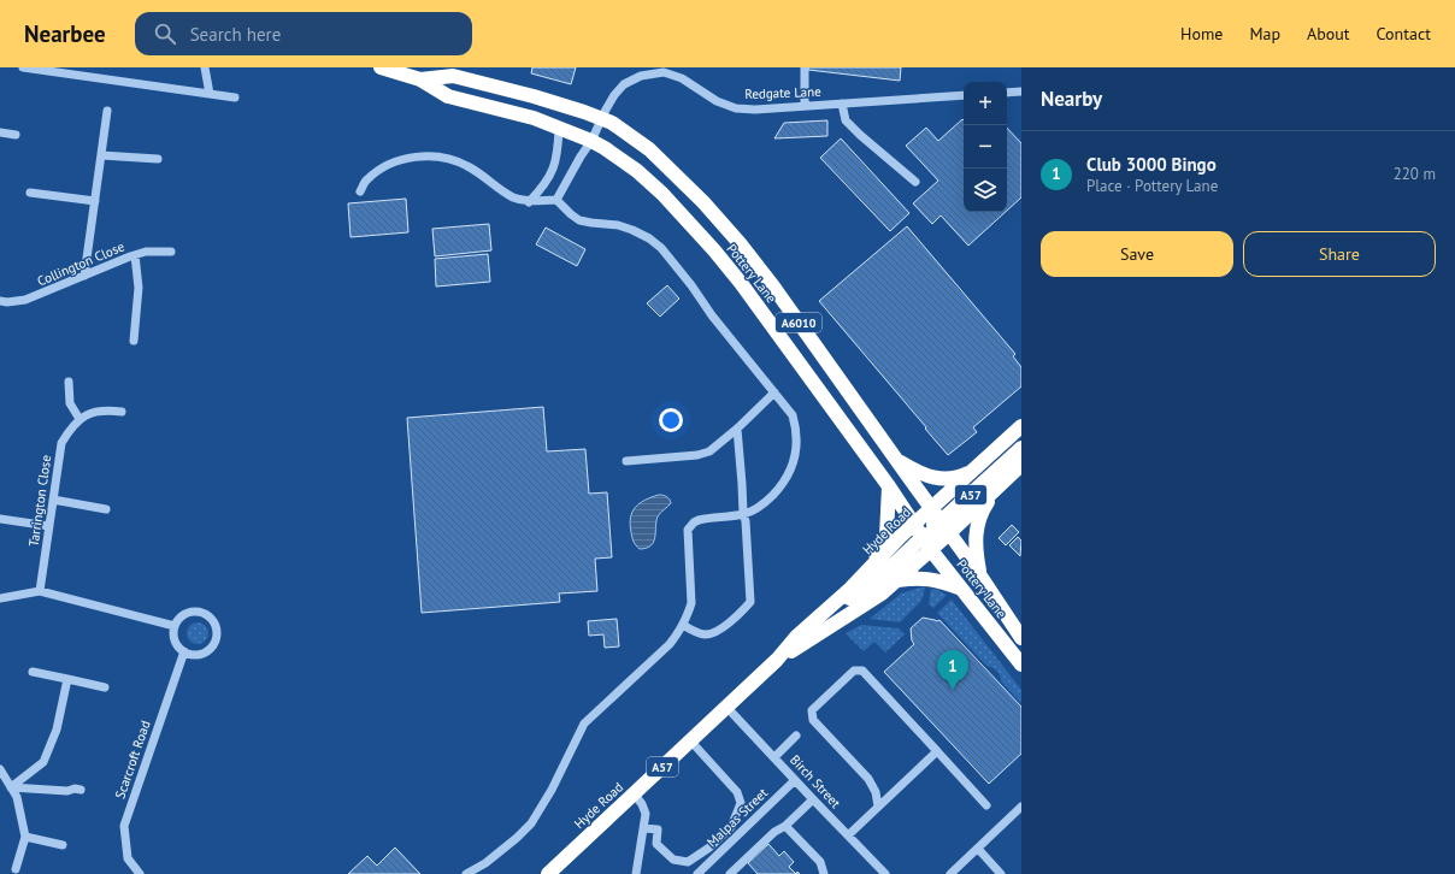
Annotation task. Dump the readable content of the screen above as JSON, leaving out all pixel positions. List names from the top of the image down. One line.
{"streets":{"highway":["Pottery Lane","A6010","A57","Hyde Road"],"street":["Redgate Lane","Collington Close","Tarrington Close","Scarcroft Road","Birch Street","Malpas Street"]},"crossings":[["Redgate Lane","Pottery Lane"],["Pottery Lane","A57"],["Pottery Lane","Hyde Road"],["A57","Hyde Road"],["Hyde Road","Birch Street"],["Birch Street","Malpas Street"]],"page":{"header":"Nearbee","search":"Search here","nav":["Home","Map","About","Contact"],"heading":"Nearby","map_buttons":["+","−"],"list":[{"mark":"1","name":"Club 3000 Bingo","note":"Place · Pottery Lane","value":"220 m"}],"buttons":["Save","Share"],"pins":"1"}}
